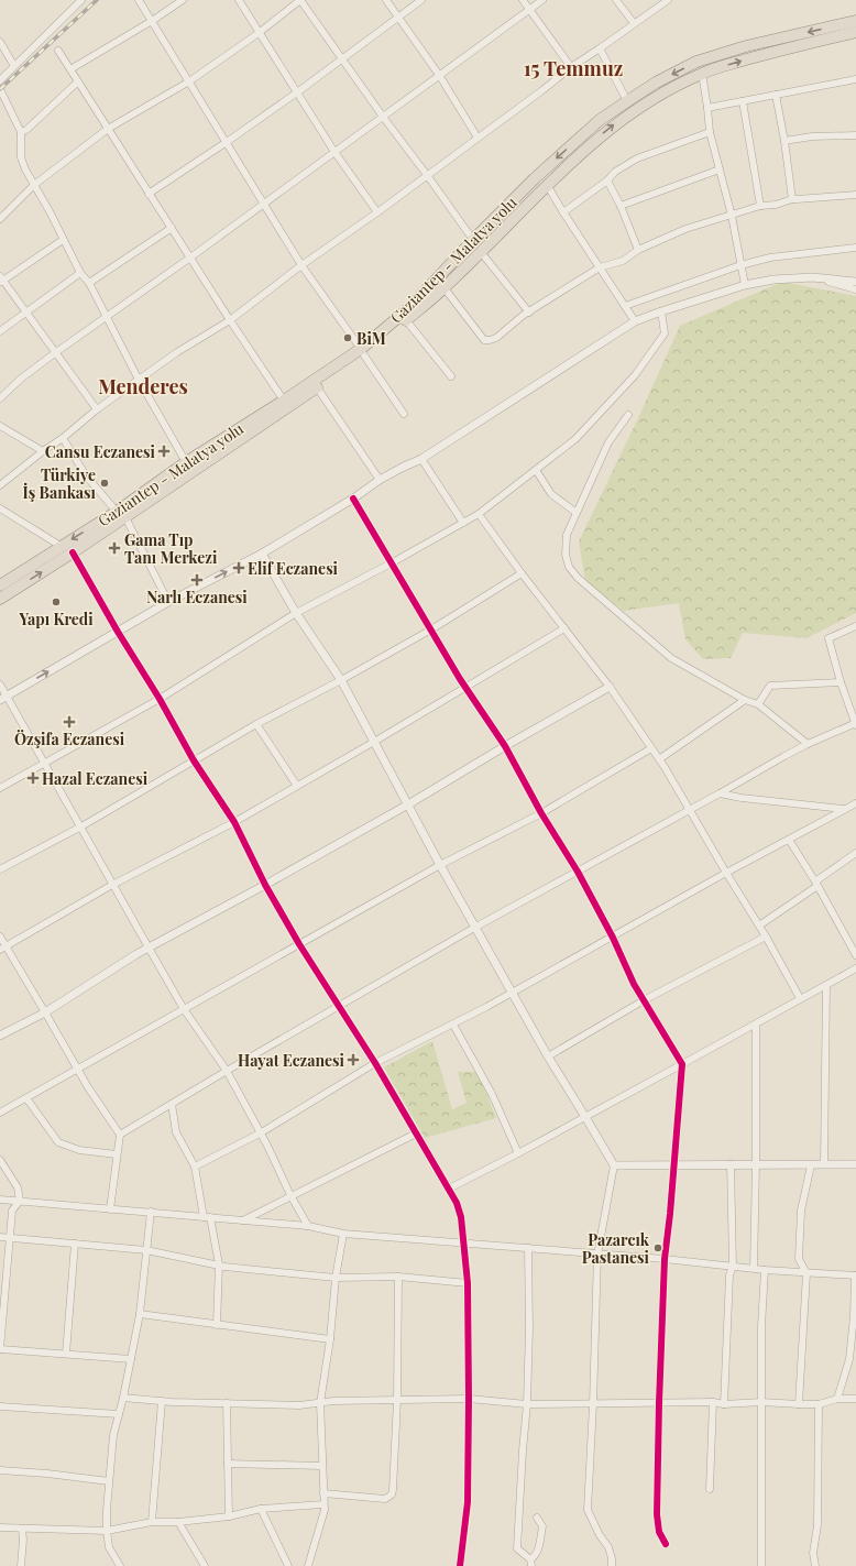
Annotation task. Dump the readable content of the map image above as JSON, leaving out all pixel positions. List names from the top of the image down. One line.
{"streets":{"highway":["Gaziantep - Malatya yolu"]},"districts":["15 Temmuz","Menderes"],"places":{"other":["BiM","Türkiye İş Bankası","Yapı Kredi","Pazarcık Pastanesi"],"health":["Cansu Eczanesi","Gama Tıp Tanı Merkezi","Elif Eczanesi","Narlı Eczanesi","Özşifa Eczanesi","Hazal Eczanesi","Hayat Eczanesi"]}}
